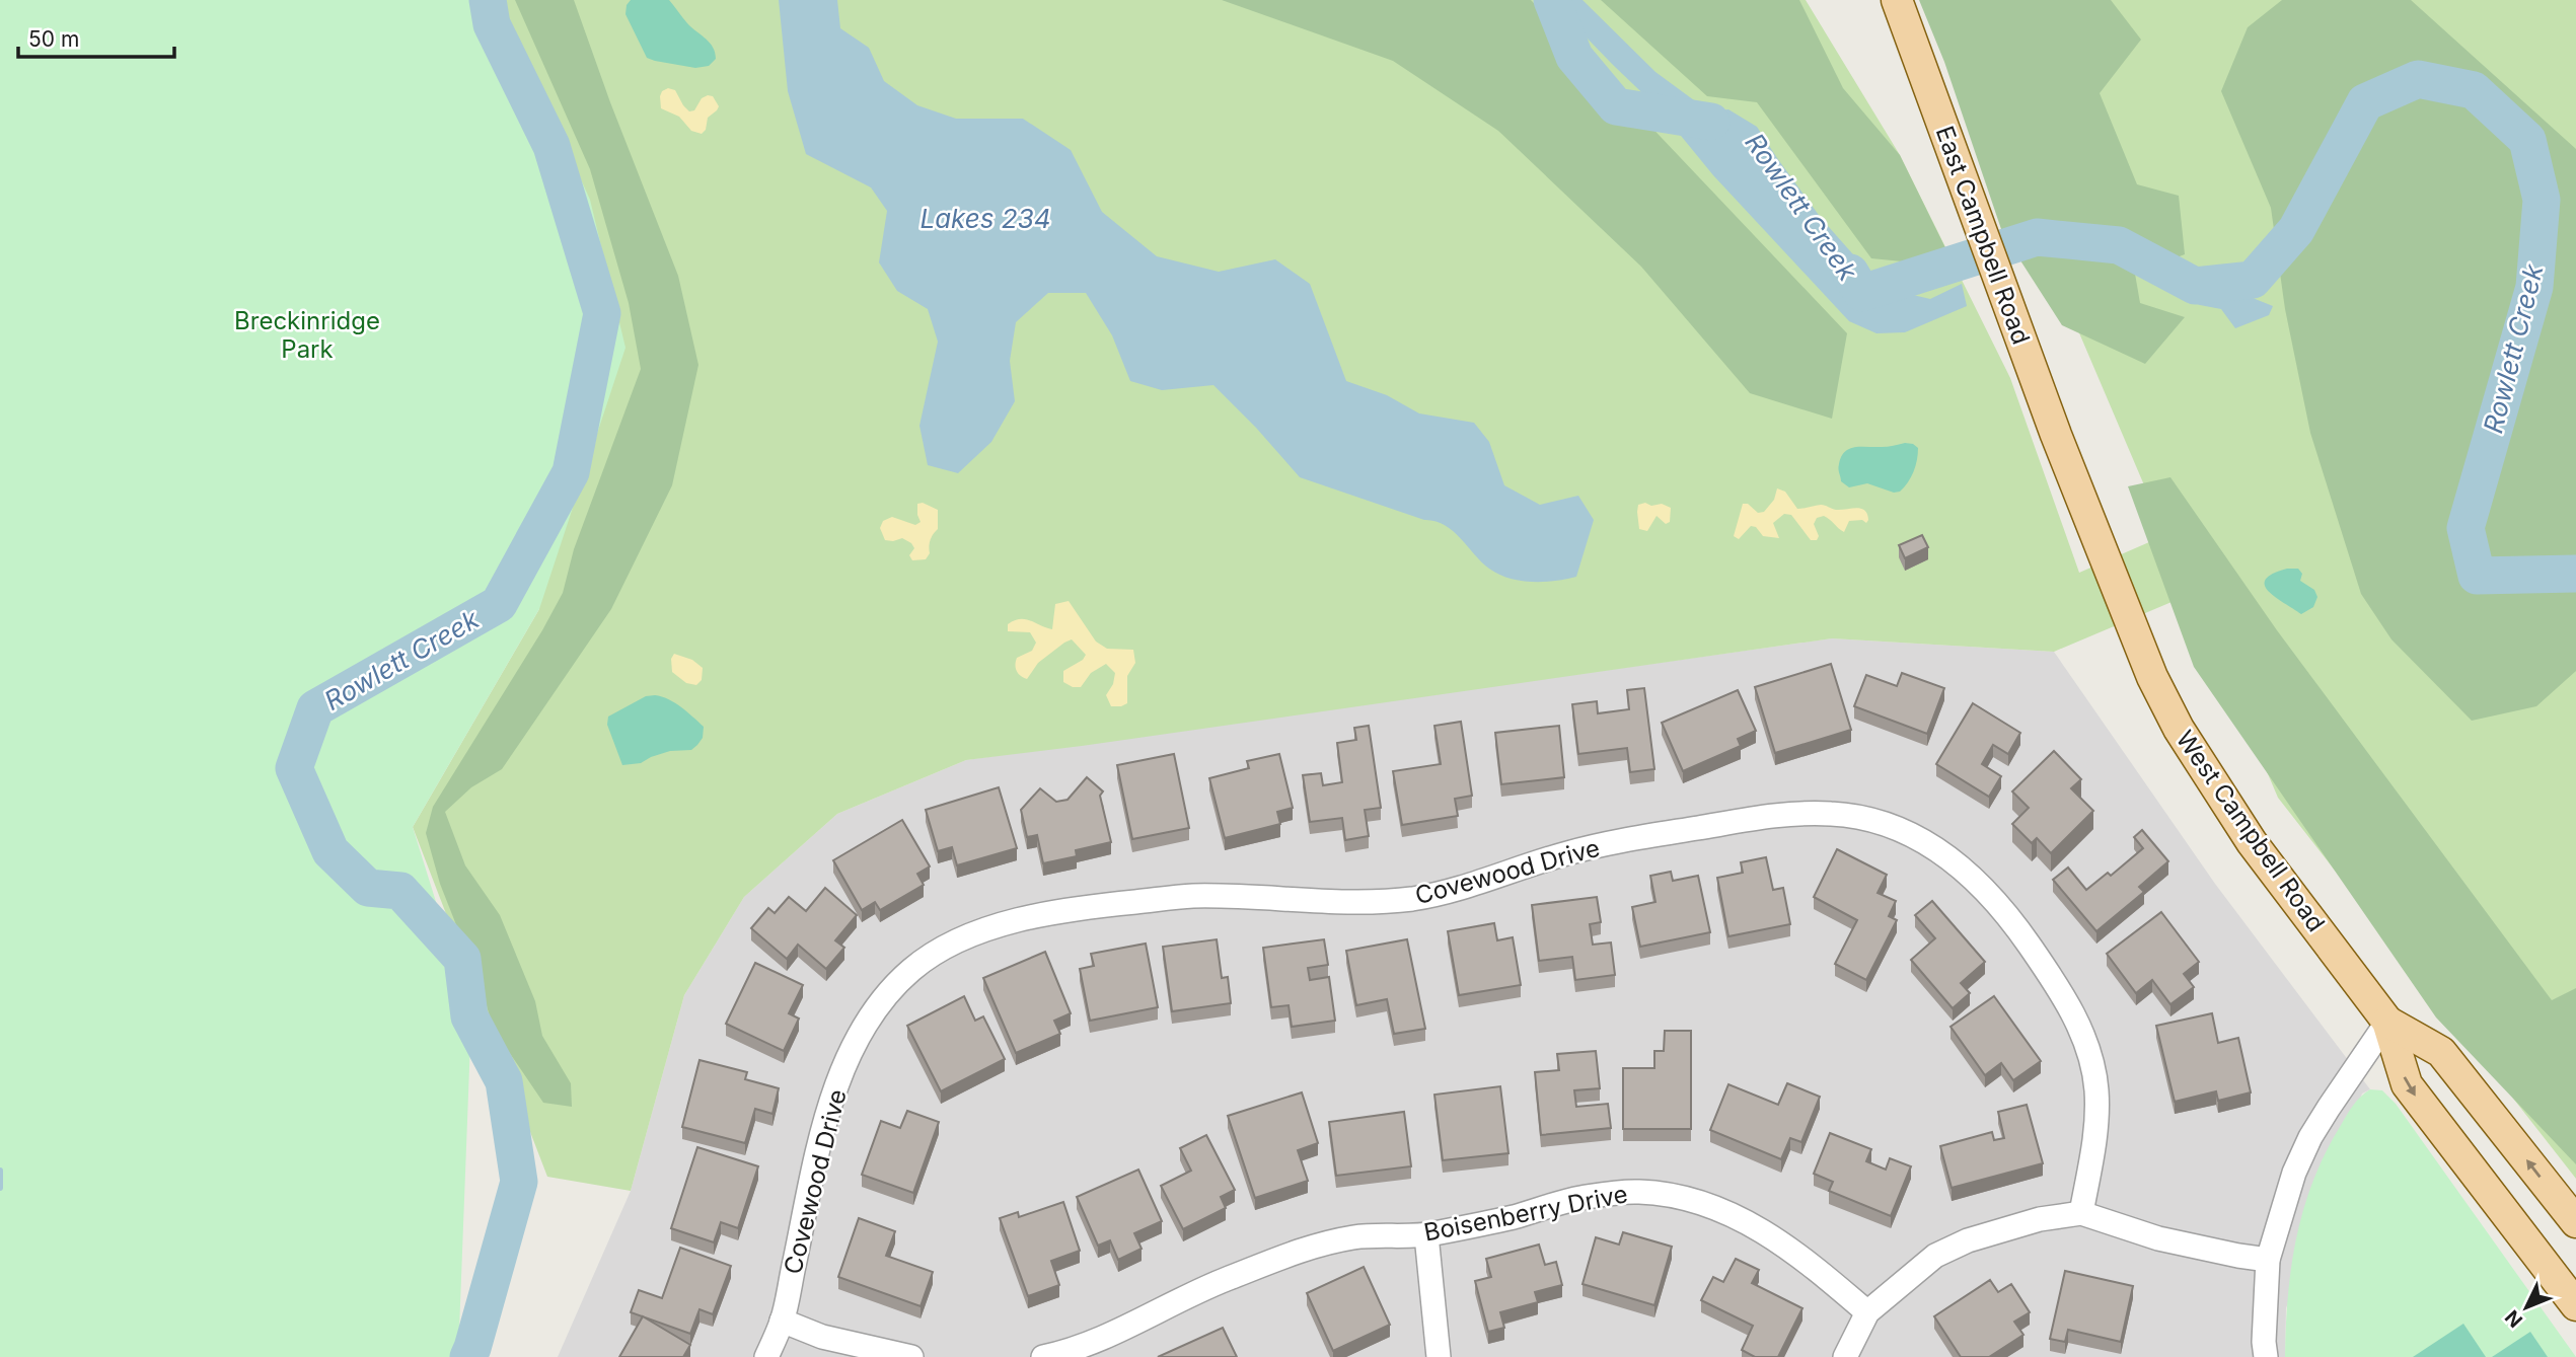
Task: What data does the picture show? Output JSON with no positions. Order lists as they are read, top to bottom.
{
  "streets": {
    "main road": ["East Campbell Road", "West Campbell Road"],
    "street": ["Covewood Drive", "Boisenberry Drive"]
  },
  "crossings": [
    ["East Campbell Road", "West Campbell Road"]
  ],
  "water": ["Rowlett Creek", "Lakes 234"],
  "parks": ["Breckinridge Park"],
  "scale_bar": "50 m",
  "north": "bottom left"
}
